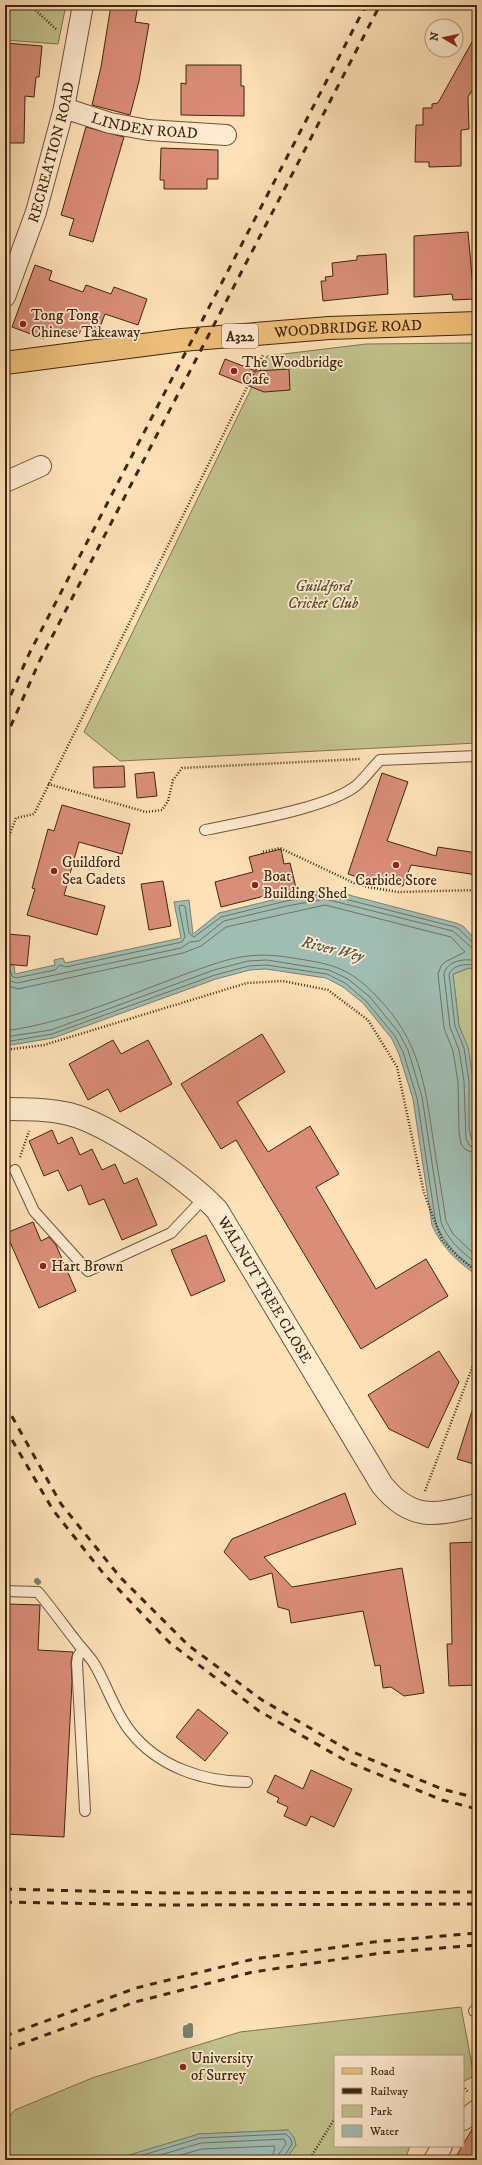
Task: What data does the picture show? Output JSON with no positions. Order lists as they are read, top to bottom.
{
  "streets": {
    "main road": ["WOODBRIDGE ROAD", "A322"],
    "street": ["LINDEN ROAD", "RECREATION ROAD", "WALNUT TREE CLOSE"]
  },
  "crossings": [
    ["LINDEN ROAD", "RECREATION ROAD"]
  ],
  "water": ["River Wey"],
  "parks": ["Guildford Cricket Club"],
  "places": [
    "Tong Tong Chinese Takeaway",
    "The Woodbridge Cafe",
    "Carbide Store",
    "Guildford Sea Cadets",
    "Boat Building Shed",
    "Hart Brown",
    "University of Surrey"
  ],
  "legend": [
    "Road",
    "Railway",
    "Park",
    "Water"
  ],
  "north": "left"
}
